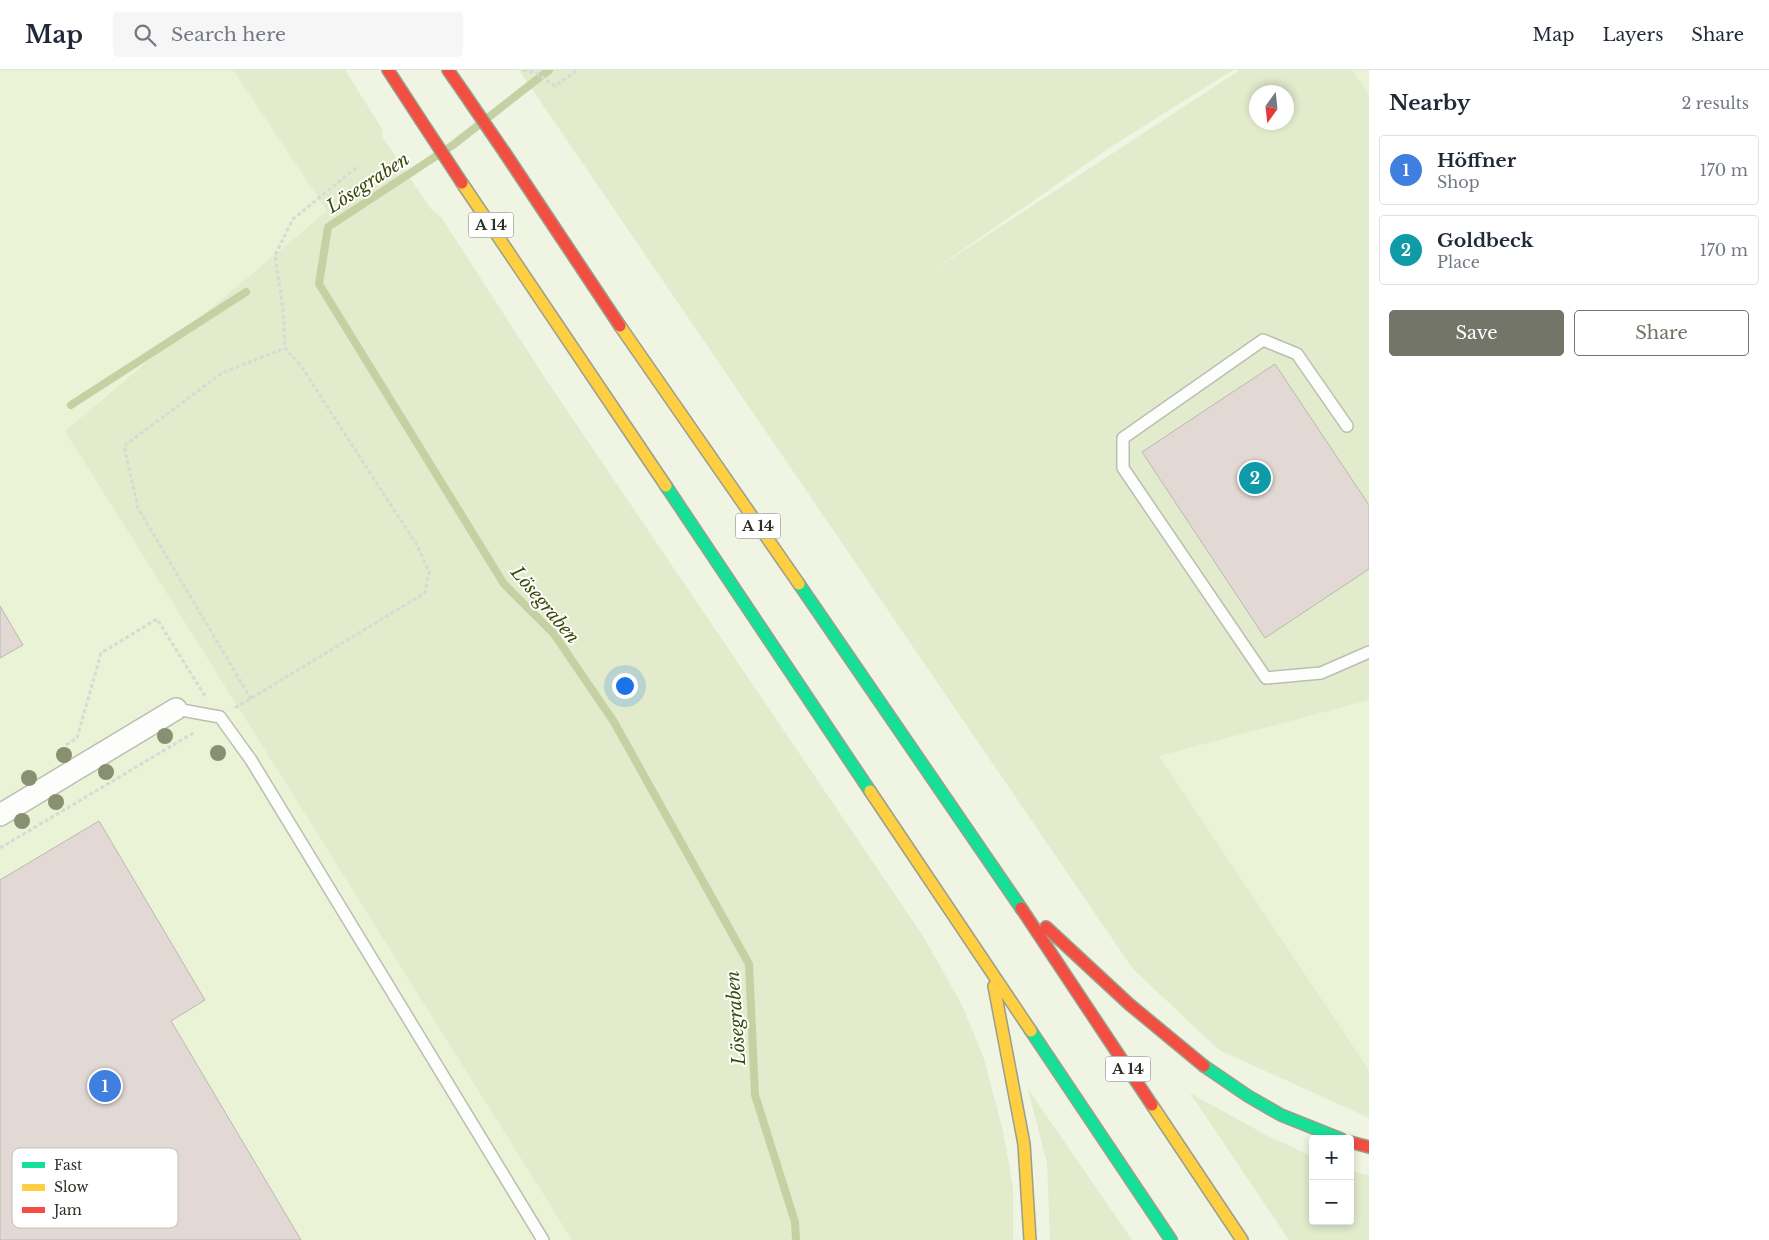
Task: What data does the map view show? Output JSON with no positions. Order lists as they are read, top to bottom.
{
  "streets": {
    "highway": ["A 14"]
  },
  "water": ["Lösegraben"],
  "legend": ["Fast", "Slow", "Jam"],
  "north": "bottom",
  "page": {
    "header": "Map",
    "search": "Search here",
    "nav": ["Map", "Layers", "Share"],
    "heading": ["Nearby", "2 results"],
    "list": [
      {
        "mark": "1",
        "name": "Höffner",
        "note": "Shop",
        "value": "170 m"
      },
      {
        "mark": "2",
        "name": "Goldbeck",
        "note": "Place",
        "value": "170 m"
      }
    ],
    "buttons": ["Save", "Share"],
    "pins": ["2", "1"],
    "map_buttons": ["+", "−"]
  }
}
